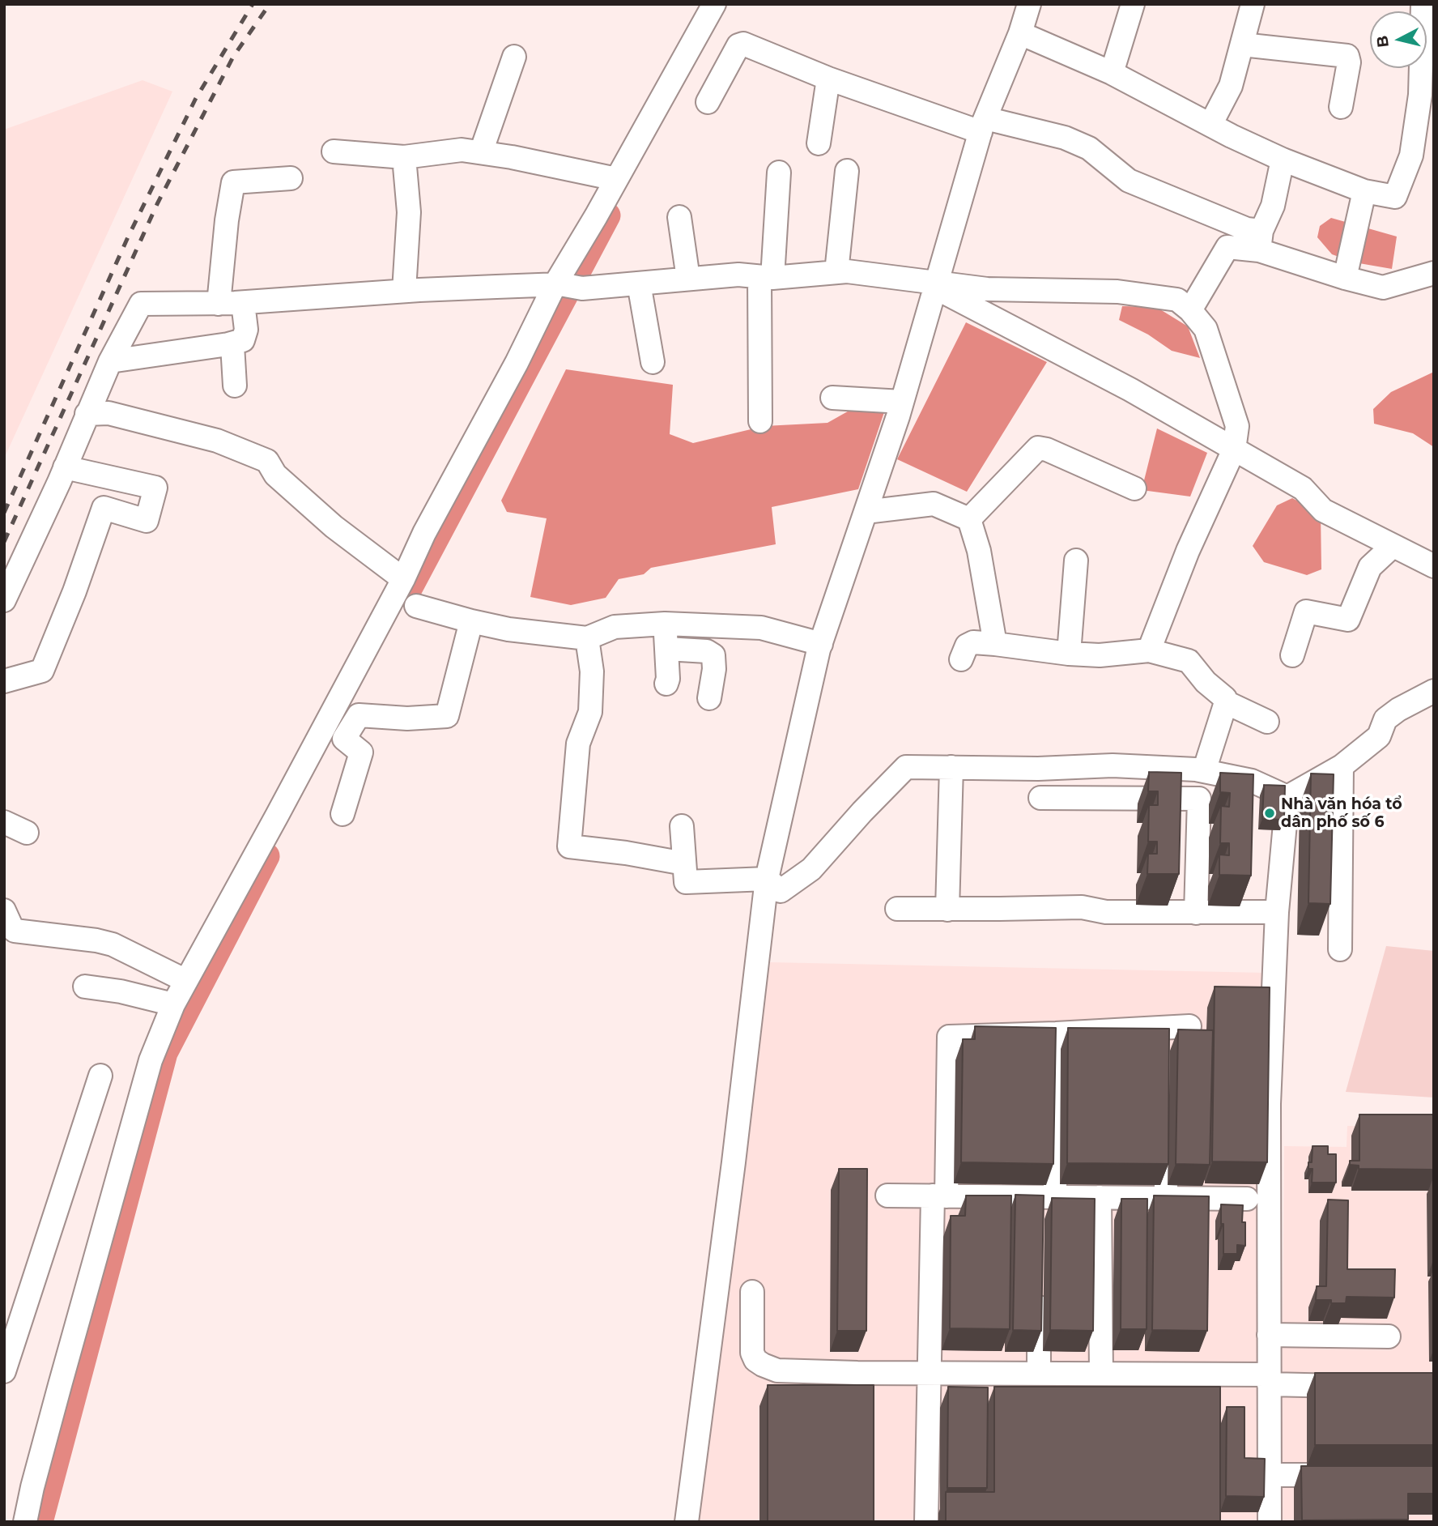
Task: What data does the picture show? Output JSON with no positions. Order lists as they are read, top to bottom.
{
  "places": ["Nhà văn hóa tổ dân phố số 6"],
  "north": "left"
}
